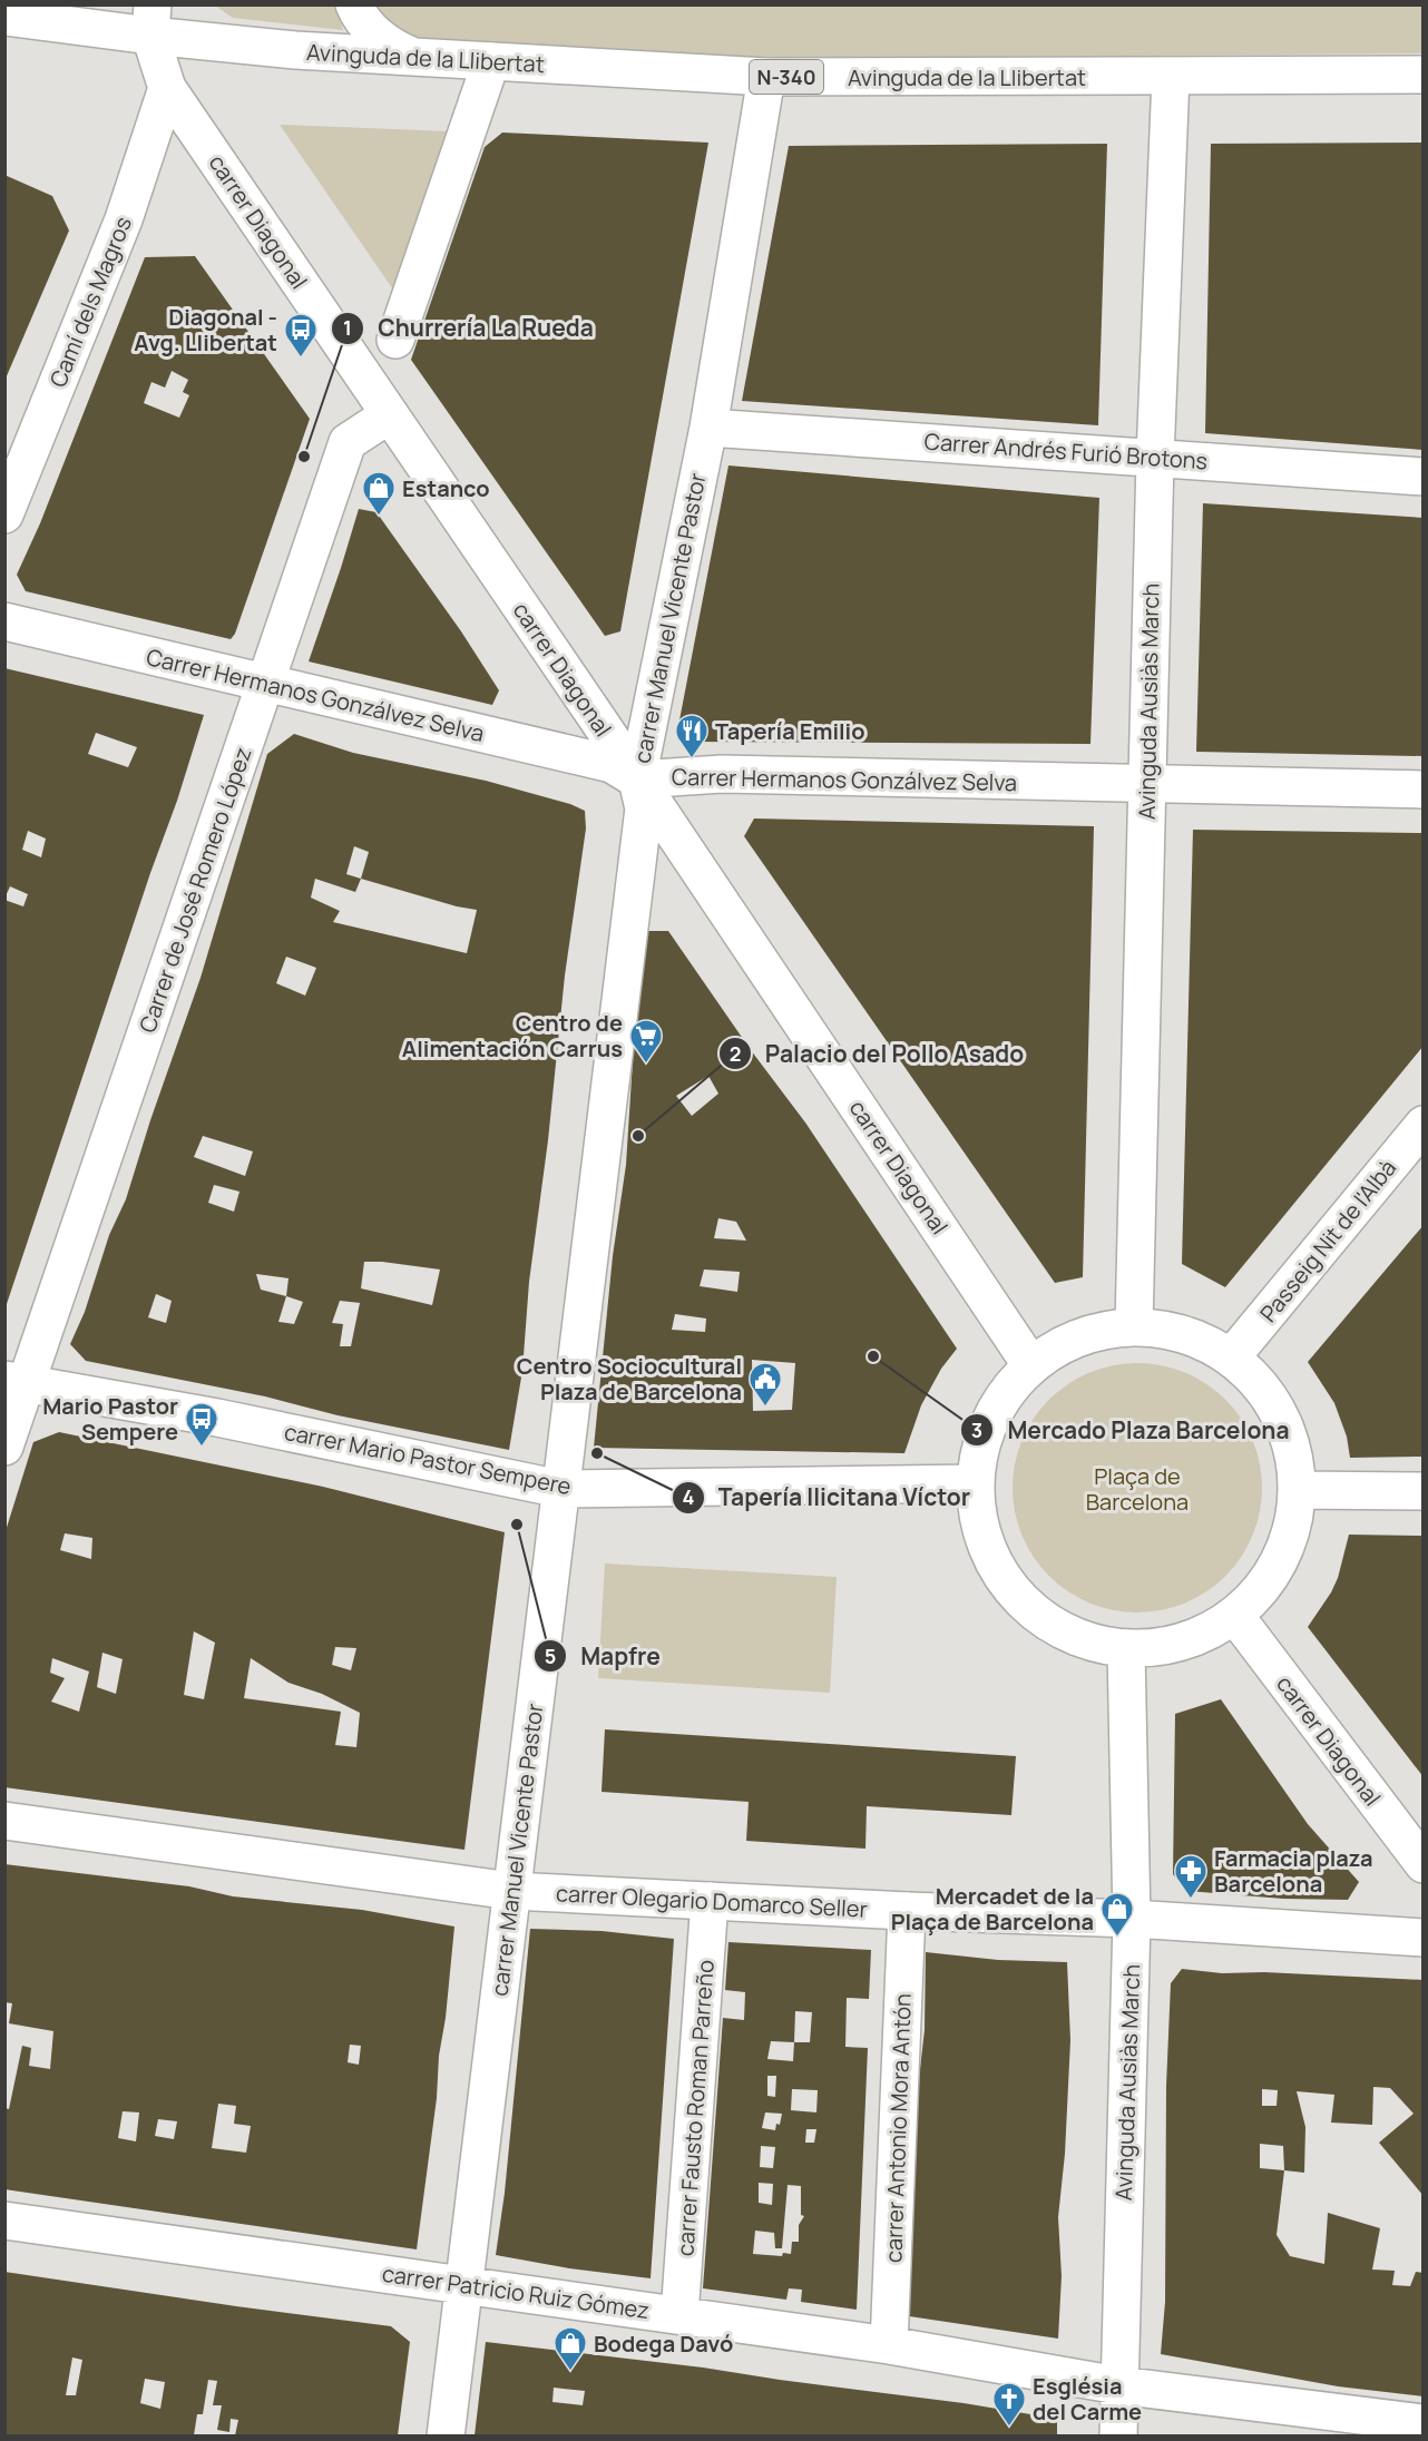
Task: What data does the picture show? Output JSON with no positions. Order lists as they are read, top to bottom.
{
  "streets": {
    "main road": [
      "Avinguda de la Llibertat",
      "N-340",
      "carrer Diagonal",
      "Camí dels Magros",
      "Carrer Andrés Furió Brotons",
      "carrer Manuel Vicente Pastor",
      "Carrer Hermanos Gonzálvez Selva",
      "Avinguda Ausiàs March",
      "Carrer de José Romero López",
      "Passeig Nit de l'Albà",
      "carrer Mario Pastor Sempere",
      "carrer Olegario Domarco Seller",
      "carrer Fausto Roman Parreño",
      "carrer Antonio Mora Antón",
      "carrer Patricio Ruiz Gómez"
    ]
  },
  "crossings": [
    ["Avinguda de la Llibertat", "carrer Diagonal"],
    ["Avinguda de la Llibertat", "carrer Manuel Vicente Pastor"],
    ["Avinguda de la Llibertat", "Avinguda Ausiàs March"],
    ["carrer Diagonal", "Camí dels Magros"],
    ["carrer Diagonal", "carrer Manuel Vicente Pastor"],
    ["carrer Diagonal", "Carrer Hermanos Gonzálvez Selva"],
    ["carrer Diagonal", "Carrer de José Romero López"],
    ["Carrer Andrés Furió Brotons", "carrer Manuel Vicente Pastor"],
    ["Carrer Andrés Furió Brotons", "Avinguda Ausiàs March"],
    ["carrer Manuel Vicente Pastor", "Carrer Hermanos Gonzálvez Selva"],
    ["carrer Manuel Vicente Pastor", "carrer Mario Pastor Sempere"],
    ["carrer Manuel Vicente Pastor", "carrer Olegario Domarco Seller"],
    ["carrer Manuel Vicente Pastor", "carrer Patricio Ruiz Gómez"],
    ["Carrer Hermanos Gonzálvez Selva", "Avinguda Ausiàs March"],
    ["Carrer Hermanos Gonzálvez Selva", "Carrer de José Romero López"],
    ["Avinguda Ausiàs March", "carrer Olegario Domarco Seller"],
    ["Avinguda Ausiàs March", "carrer Patricio Ruiz Gómez"],
    ["Carrer de José Romero López", "carrer Mario Pastor Sempere"],
    ["carrer Olegario Domarco Seller", "carrer Fausto Roman Parreño"],
    ["carrer Olegario Domarco Seller", "carrer Antonio Mora Antón"],
    ["carrer Fausto Roman Parreño", "carrer Patricio Ruiz Gómez"],
    ["carrer Antonio Mora Antón", "carrer Patricio Ruiz Gómez"]
  ],
  "parks": ["Plaça de Barcelona"],
  "places": {
    "bus stop": ["Diagonal - Avg. Llibertat", "Mario Pastor Sempere"],
    "other": [
      "Churrería La Rueda",
      "Palacio del Pollo Asado",
      "Mercado Plaza Barcelona",
      "Tapería Ilicitana Víctor",
      "Mapfre"
    ],
    "shop": ["Estanco", "Mercadet de la Plaça de Barcelona", "Bodega Davó"],
    "restaurant": ["Tapería Emilio"],
    "supermarket": ["Centro de Alimentación Carrus"],
    "public building": ["Centro Sociocultural Plaza de Barcelona"],
    "pharmacy": ["Farmacia plaza Barcelona"],
    "church": ["Església del Carme"]
  }
}
